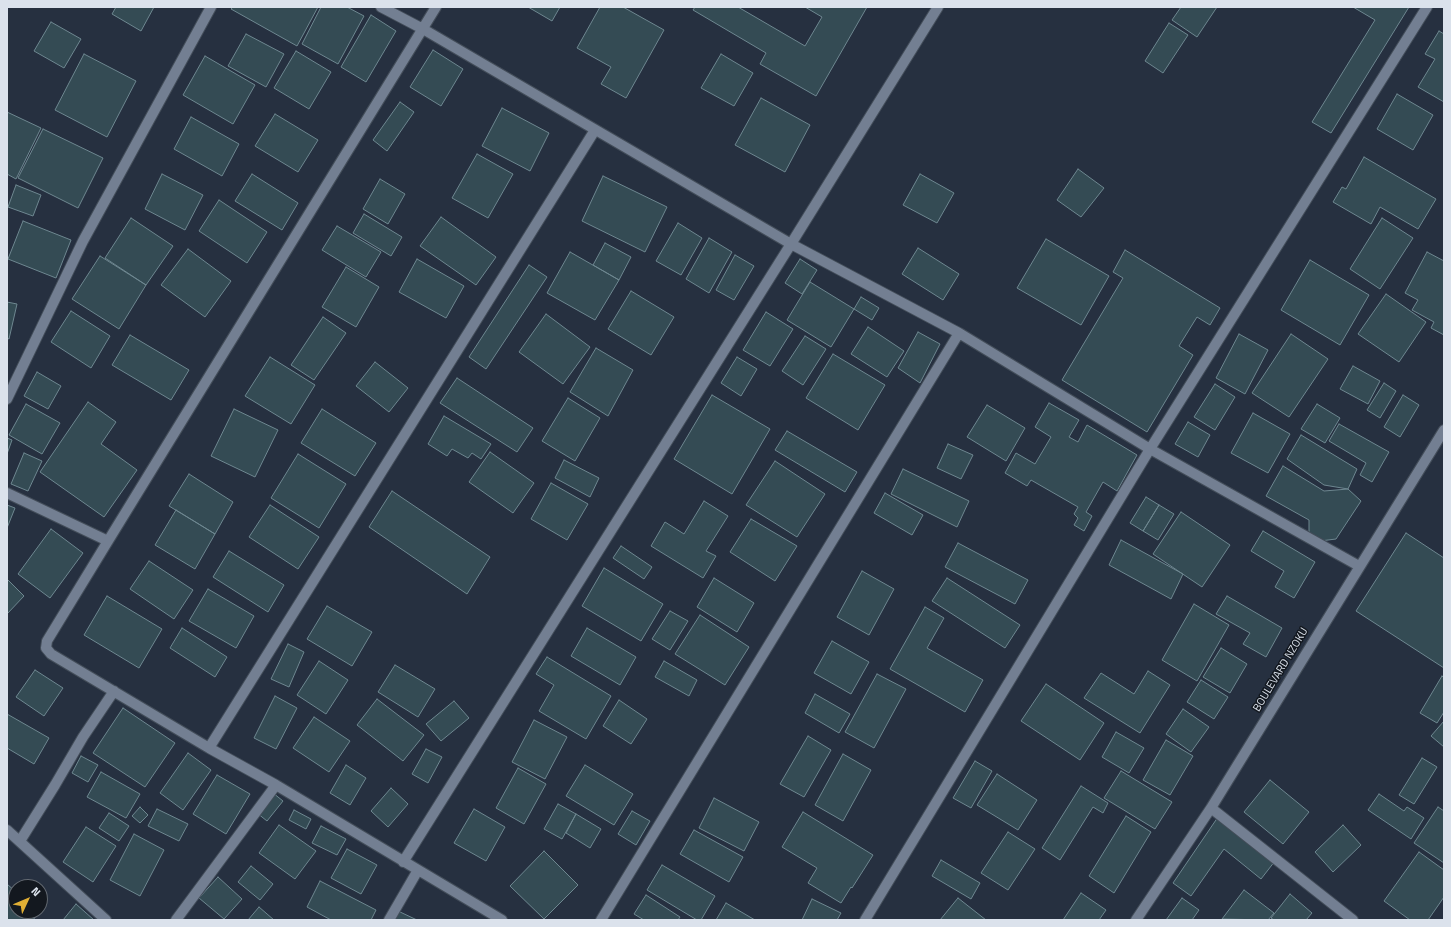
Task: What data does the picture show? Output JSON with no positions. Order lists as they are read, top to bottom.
{
  "streets": {
    "street": ["BOULEVARD NZOKU"]
  },
  "north": "top right"
}
